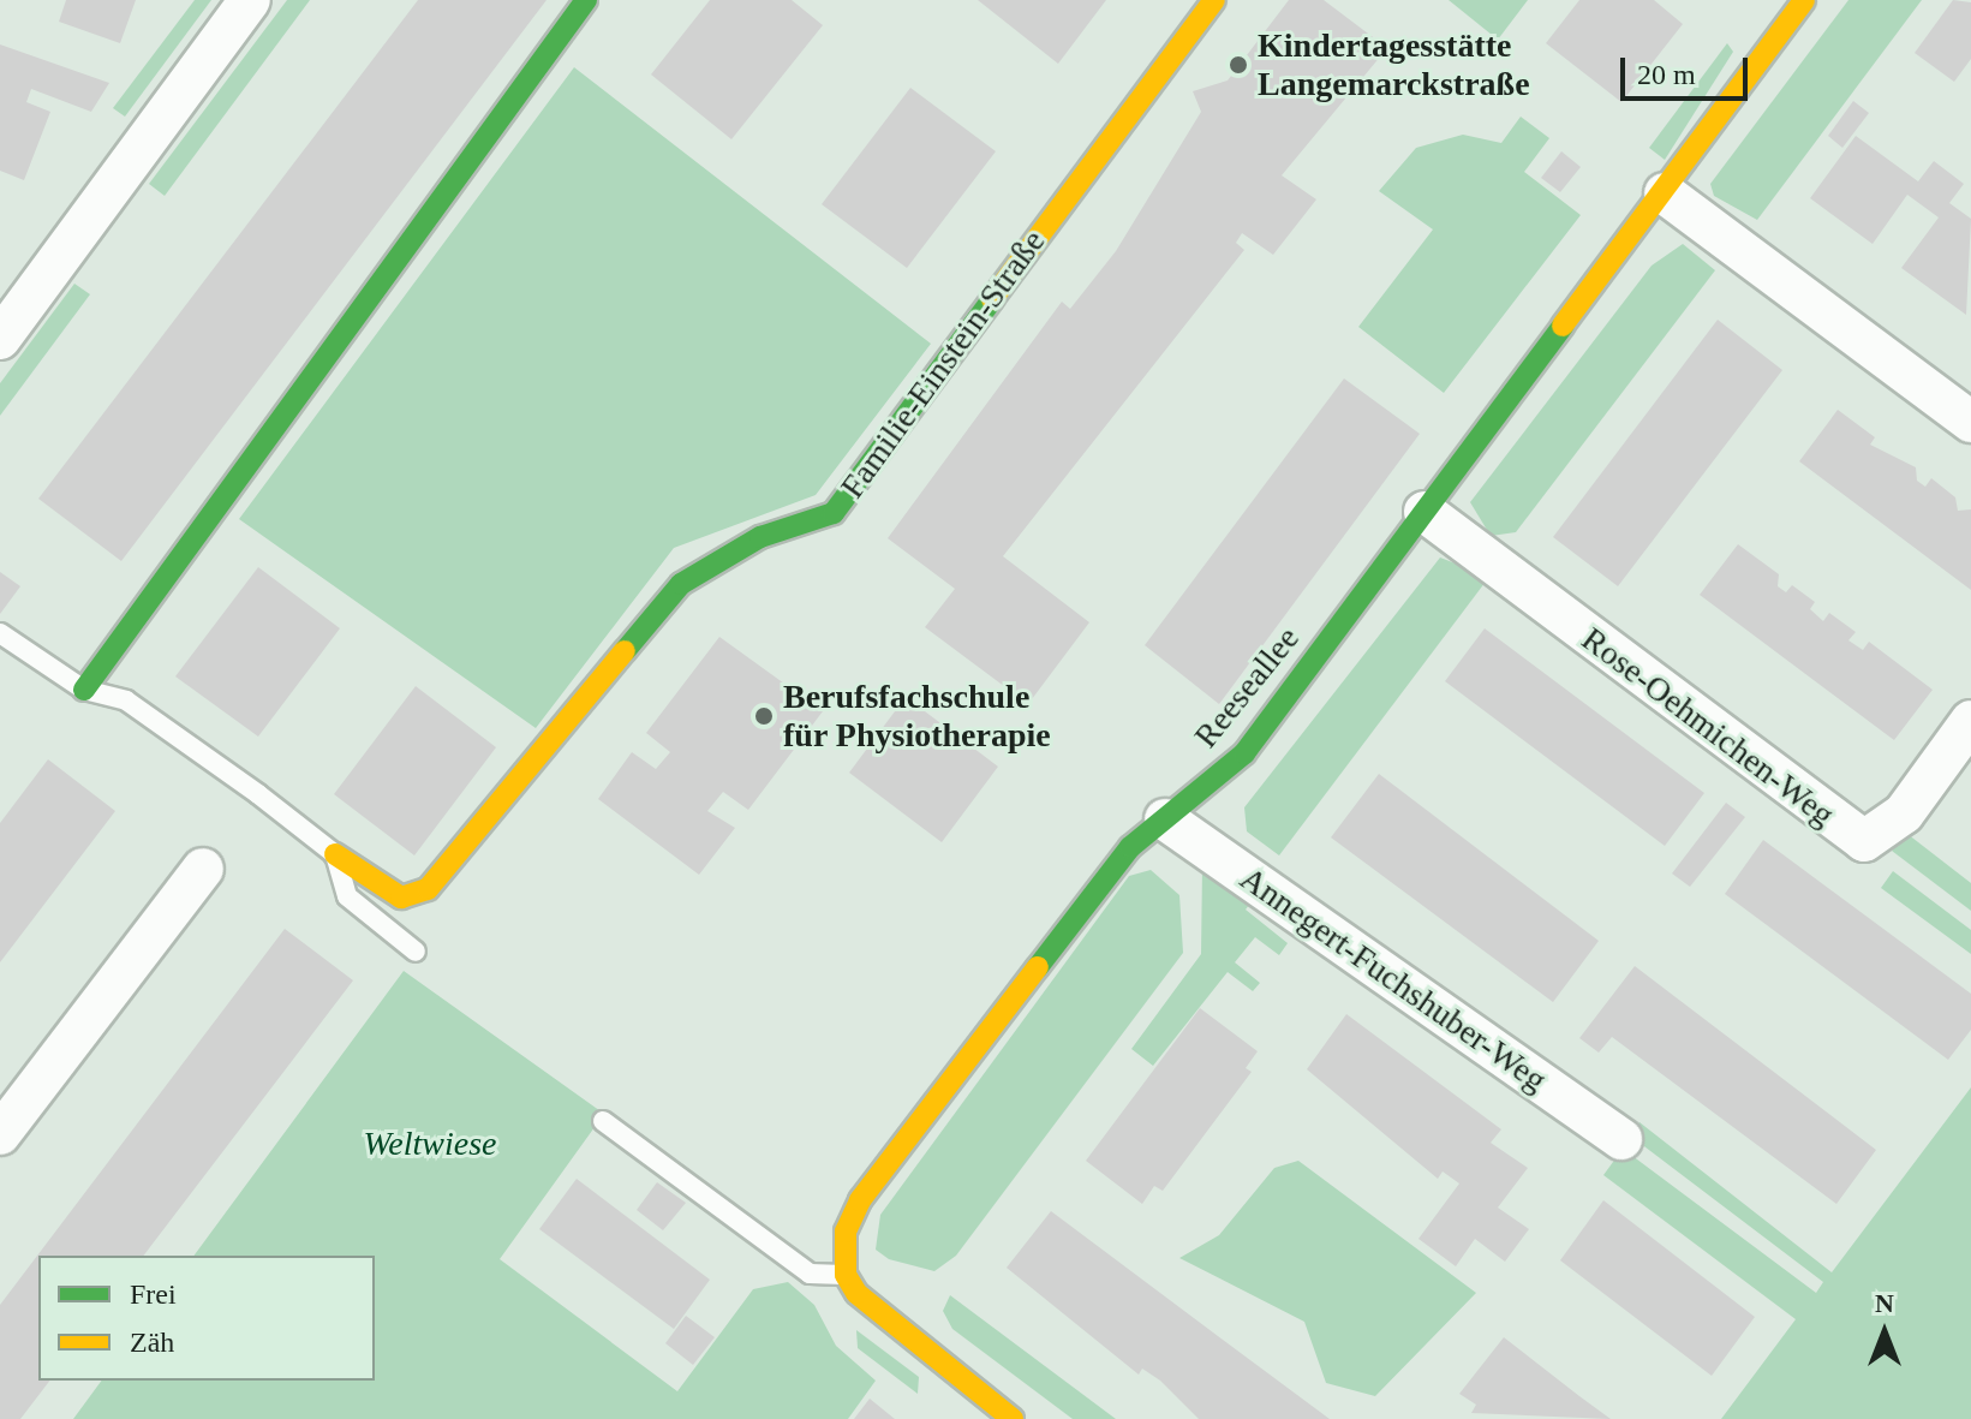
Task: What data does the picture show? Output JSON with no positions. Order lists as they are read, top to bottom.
{
  "streets": {
    "street": [
      "Familie-Einstein-Straße",
      "Reeseallee",
      "Rose-Oehmichen-Weg",
      "Annegert-Fuchshuber-Weg"
    ]
  },
  "crossings": [
    ["Reeseallee", "Rose-Oehmichen-Weg"],
    ["Reeseallee", "Annegert-Fuchshuber-Weg"]
  ],
  "parks": ["Weltwiese"],
  "places": ["Kindertagesstätte Langemarckstraße", "Berufsfachschule für Physiotherapie"],
  "legend": ["Frei", "Zäh"],
  "scale_bar": "20 m",
  "north": "top"
}
